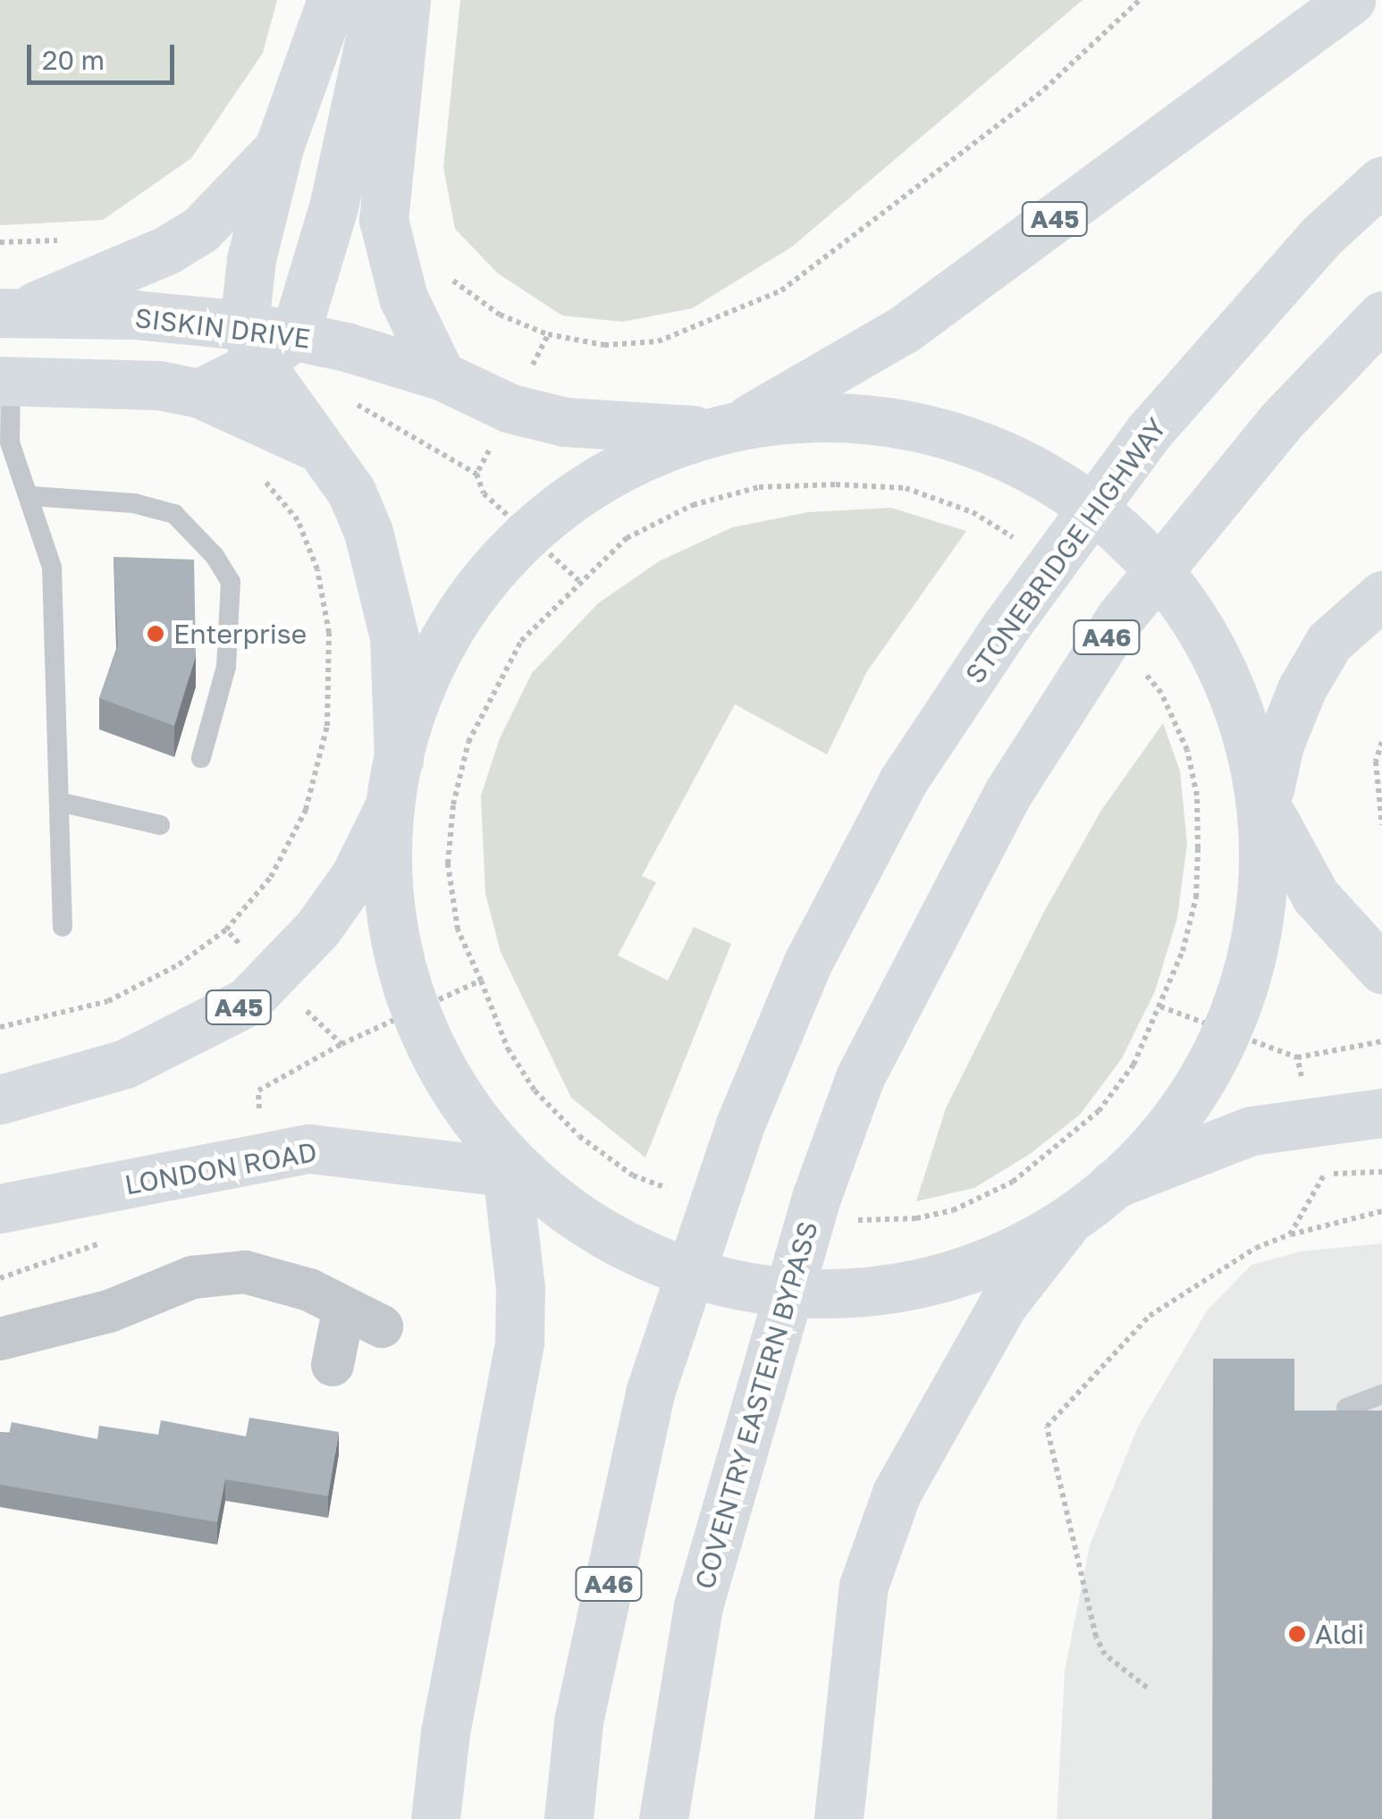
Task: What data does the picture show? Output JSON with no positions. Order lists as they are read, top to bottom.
{
  "streets": {
    "main road": [
      "A45",
      "SISKIN DRIVE",
      "STONEBRIDGE HIGHWAY",
      "A46",
      "LONDON ROAD",
      "COVENTRY EASTERN BYPASS"
    ]
  },
  "places": ["Enterprise", "Aldi"],
  "scale_bar": "20 m"
}
